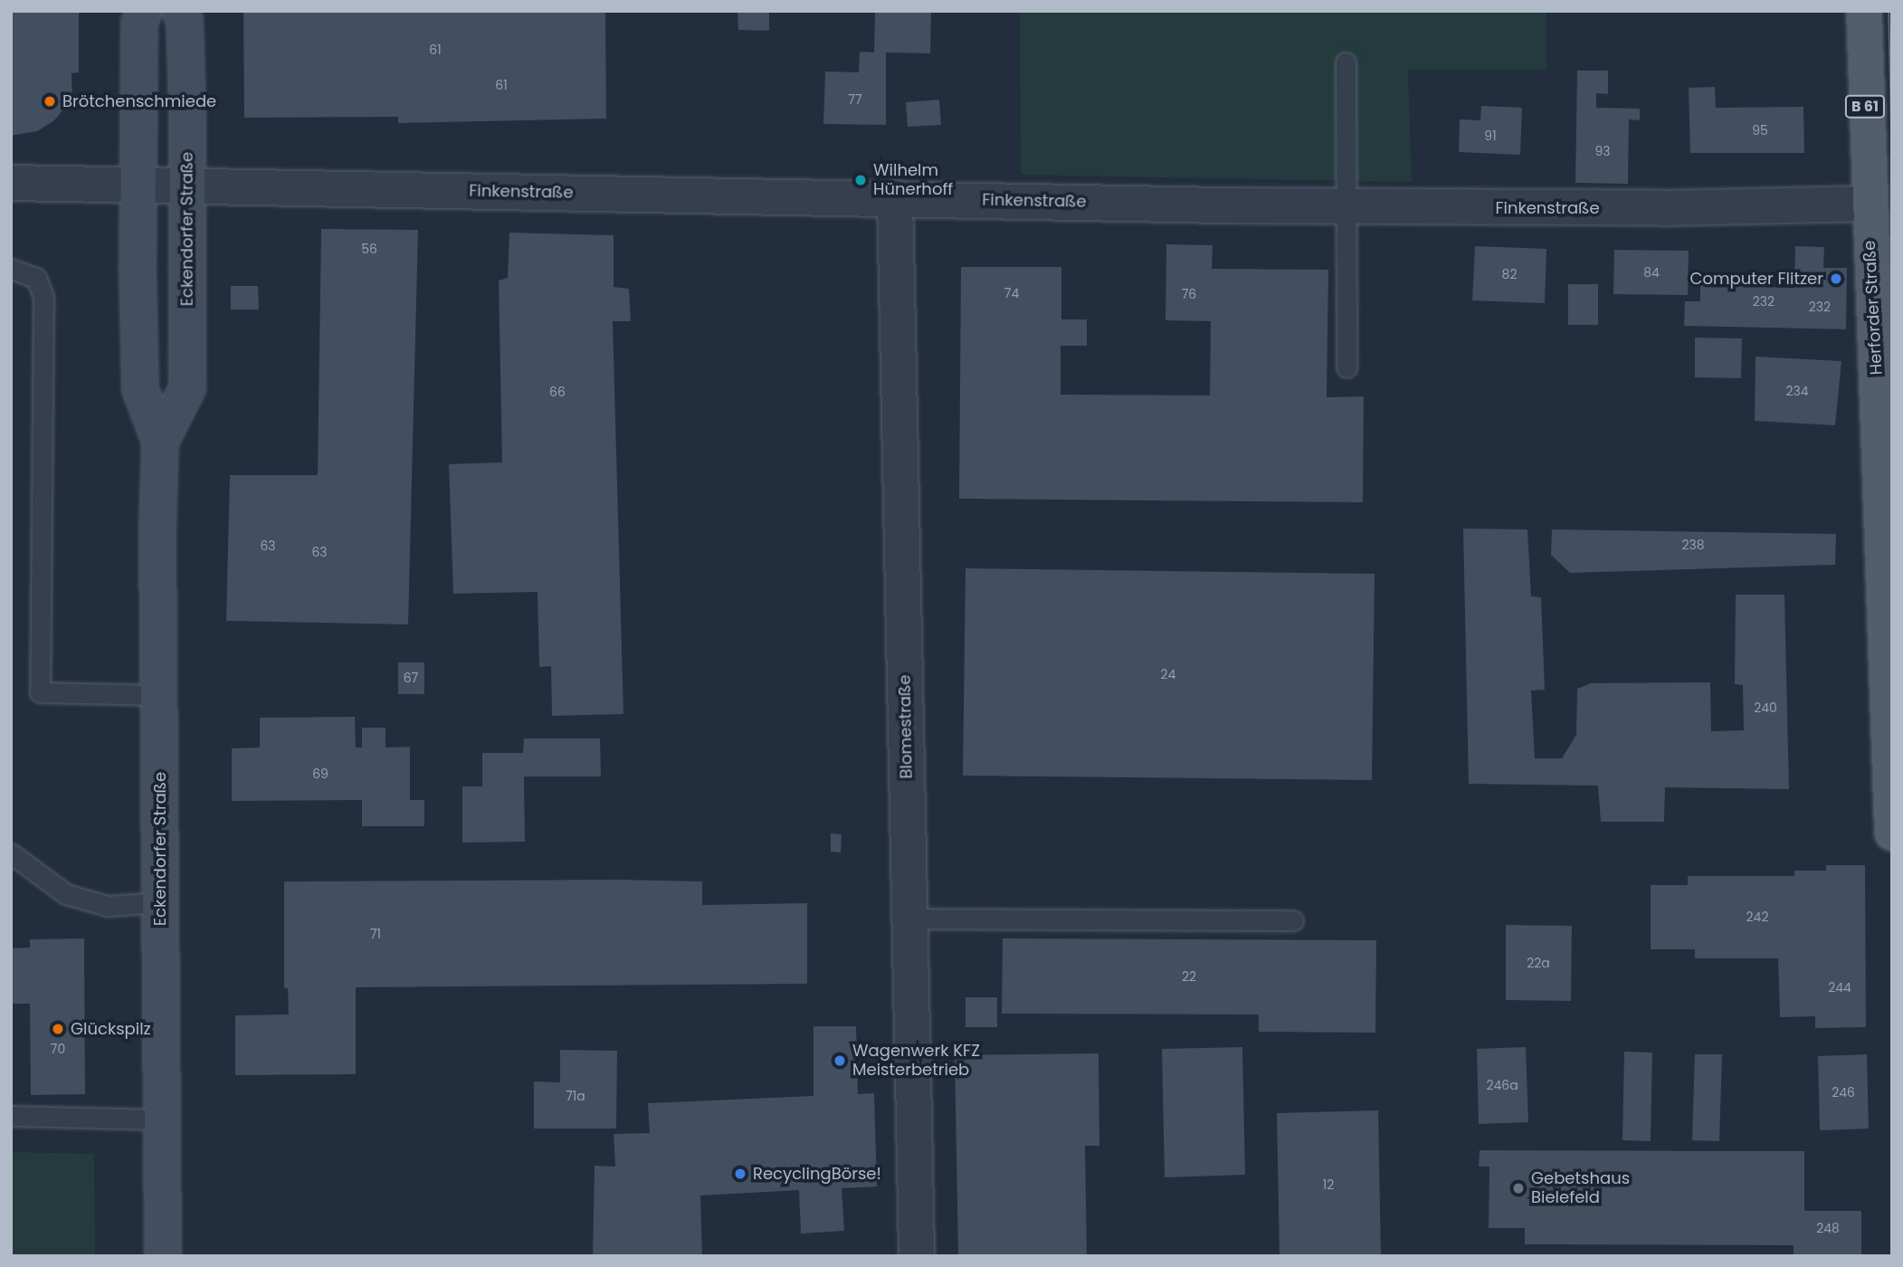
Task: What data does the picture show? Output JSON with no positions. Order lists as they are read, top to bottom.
{
  "streets": {
    "main road": ["B 61", "Herforder Straße"],
    "street": ["Finkenstraße", "Eckendorfer Straße", "Blomestraße"]
  },
  "crossings": [
    ["Finkenstraße", "Eckendorfer Straße"],
    ["Finkenstraße", "Herforder Straße"],
    ["Finkenstraße", "Blomestraße"]
  ],
  "places": [
    "Brötchenschmiede",
    "Wilhelm Hünerhoff",
    "Computer Flitzer",
    "Glückspilz",
    "Wagenwerk KFZ Meisterbetrieb",
    "RecyclingBörse!",
    "Gebetshaus Bielefeld"
  ],
  "house_numbers": [
    "61",
    "61",
    "77",
    "95",
    "91",
    "93",
    "56",
    "84",
    "82",
    "74",
    "76",
    "232",
    "232",
    "234",
    "66",
    "238",
    "63",
    "63",
    "24",
    "67",
    "240",
    "69",
    "242",
    "71",
    "22a",
    "22",
    "244",
    "70",
    "246a",
    "246",
    "71a",
    "12",
    "248"
  ]
}
